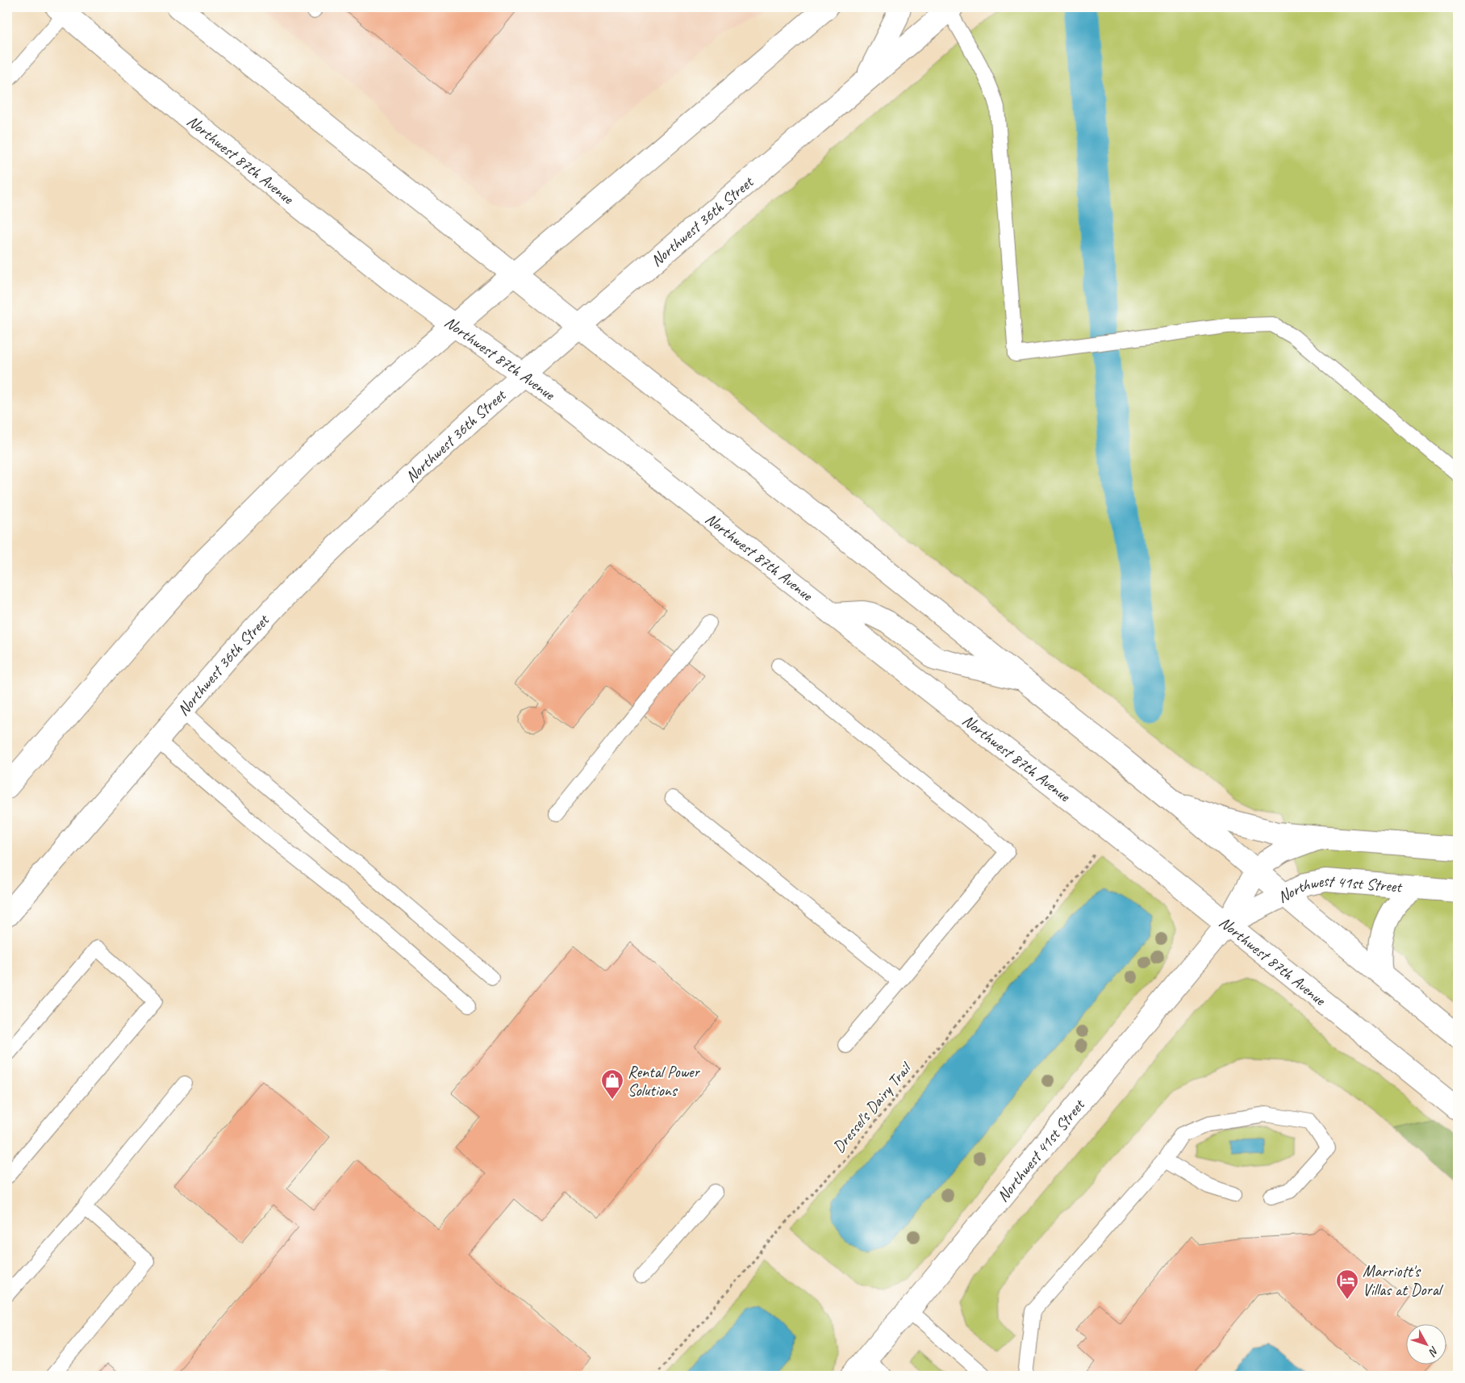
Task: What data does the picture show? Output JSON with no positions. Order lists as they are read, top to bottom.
{
  "streets": {
    "main road": ["Northwest 87th Avenue", "Northwest 36th Street", "Northwest 41st Street"],
    "path": ["Dressel's Dairy Trail"]
  },
  "crossings": [
    ["Northwest 87th Avenue", "Northwest 36th Street"],
    ["Northwest 87th Avenue", "Northwest 41st Street"]
  ],
  "places": {
    "shop": ["Rental Power Solutions"],
    "hotel": ["Marriott's Villas at Doral"]
  },
  "north": "bottom right"
}
